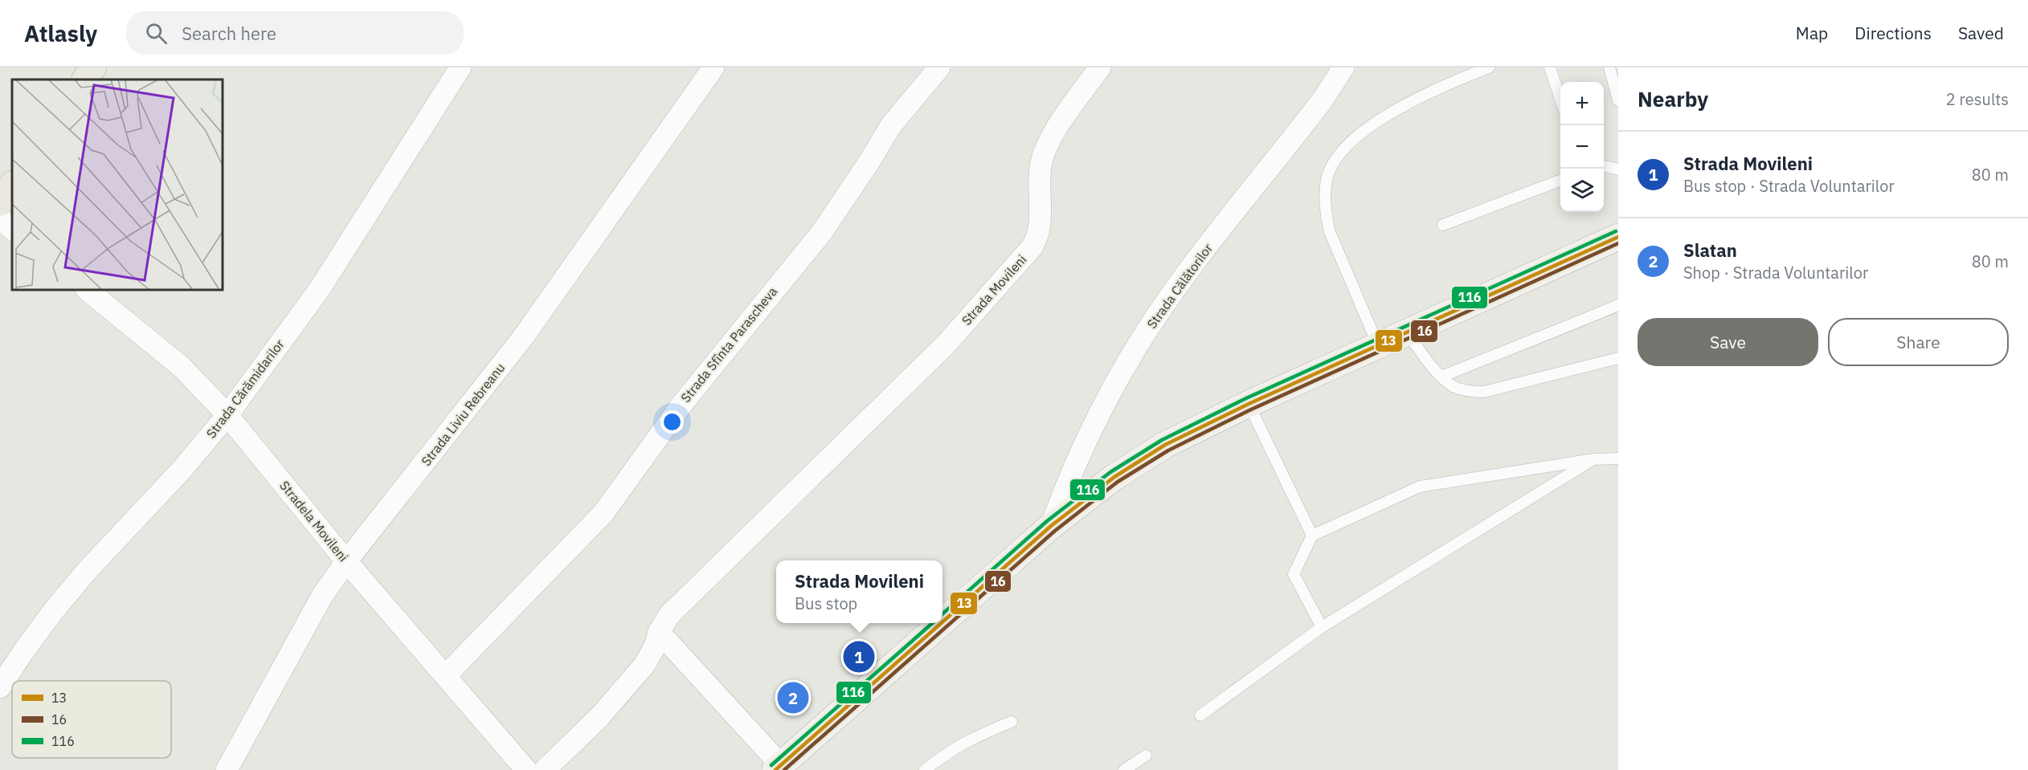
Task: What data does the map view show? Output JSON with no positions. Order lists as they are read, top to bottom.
{
  "streets": {
    "street": [
      "Strada Călătorilor",
      "Strada Movileni",
      "Strada Sfînta Parascheva",
      "Strada Cărămidarilor",
      "Strada Liviu Rebreanu",
      "Stradela Movileni"
    ]
  },
  "crossings": [
    ["Strada Sfînta Parascheva", "Stradela Movileni"],
    ["Strada Cărămidarilor", "Stradela Movileni"],
    ["Strada Liviu Rebreanu", "Stradela Movileni"]
  ],
  "lines": ["transit line 116", "transit line 13", "transit line 16"],
  "legend": ["13", "16", "116"],
  "page": {
    "header": "Atlasly",
    "search": "Search here",
    "nav": ["Map", "Directions", "Saved"],
    "heading": ["Nearby", "2 results"],
    "map_buttons": ["+", "−"],
    "list": [
      {
        "mark": "1",
        "name": "Strada Movileni",
        "note": "Bus stop · Strada Voluntarilor",
        "value": "80 m"
      },
      {
        "mark": "2",
        "name": "Slatan",
        "note": "Shop · Strada Voluntarilor",
        "value": "80 m"
      }
    ],
    "buttons": ["Save", "Share"],
    "popup": ["Strada Movileni", "Bus stop"],
    "pins": ["1", "2"]
  }
}
